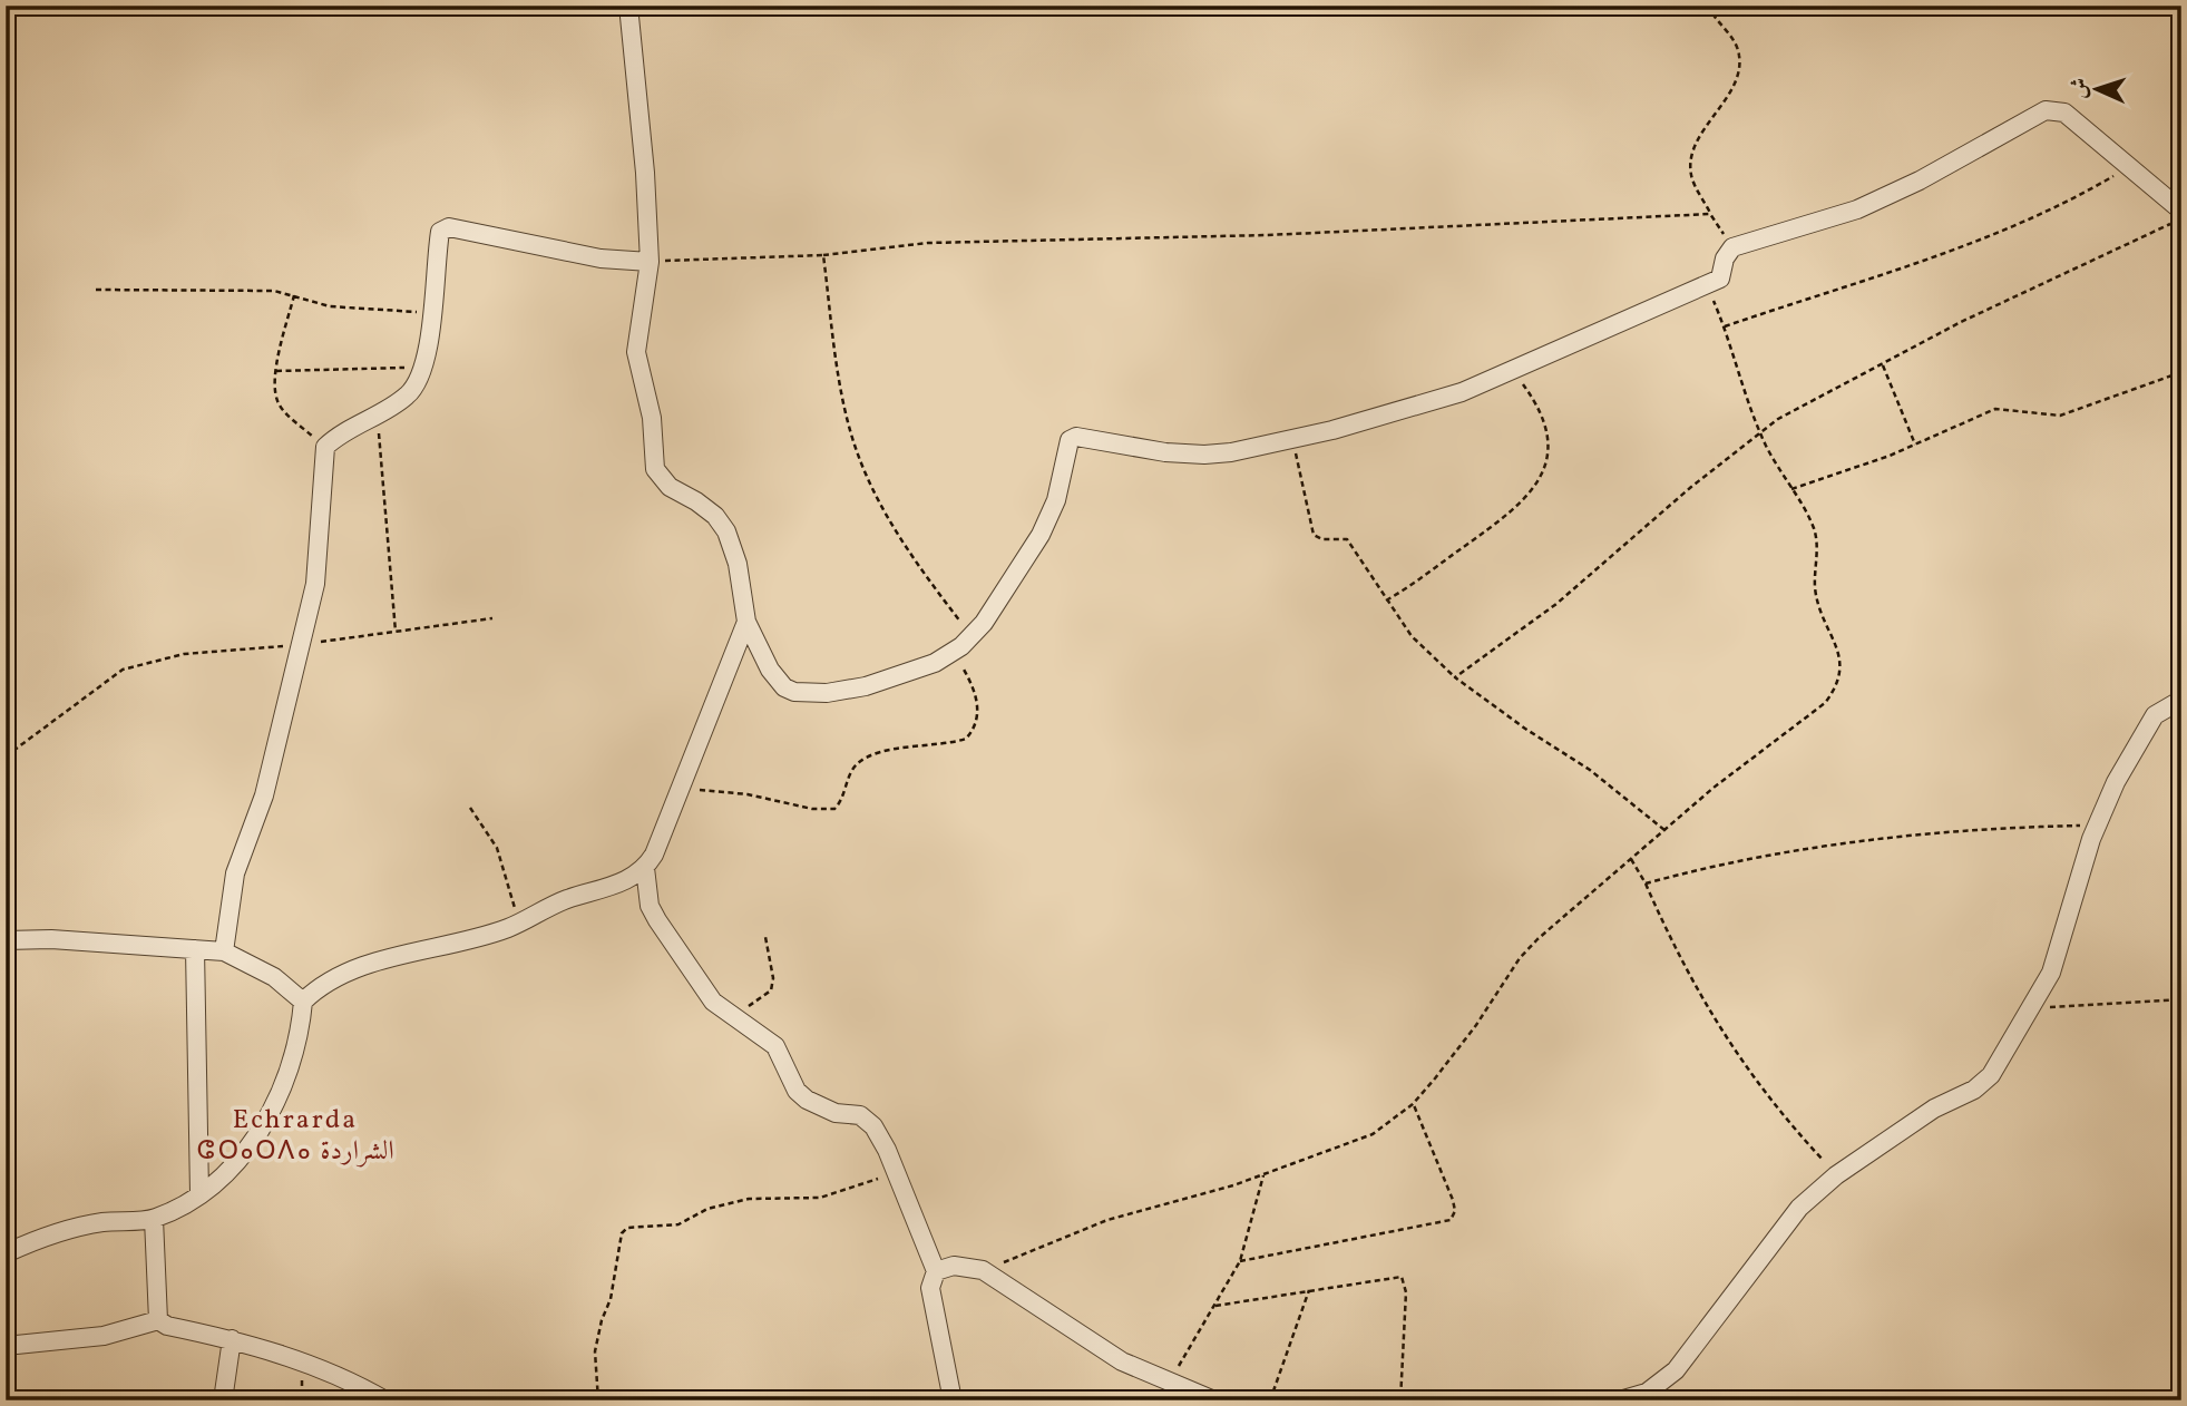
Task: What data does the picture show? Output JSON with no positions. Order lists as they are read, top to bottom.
{
  "districts": ["Echrarda ⵛⵔⴰⵔⴷⴰ الشراردة"],
  "north": "left"
}
